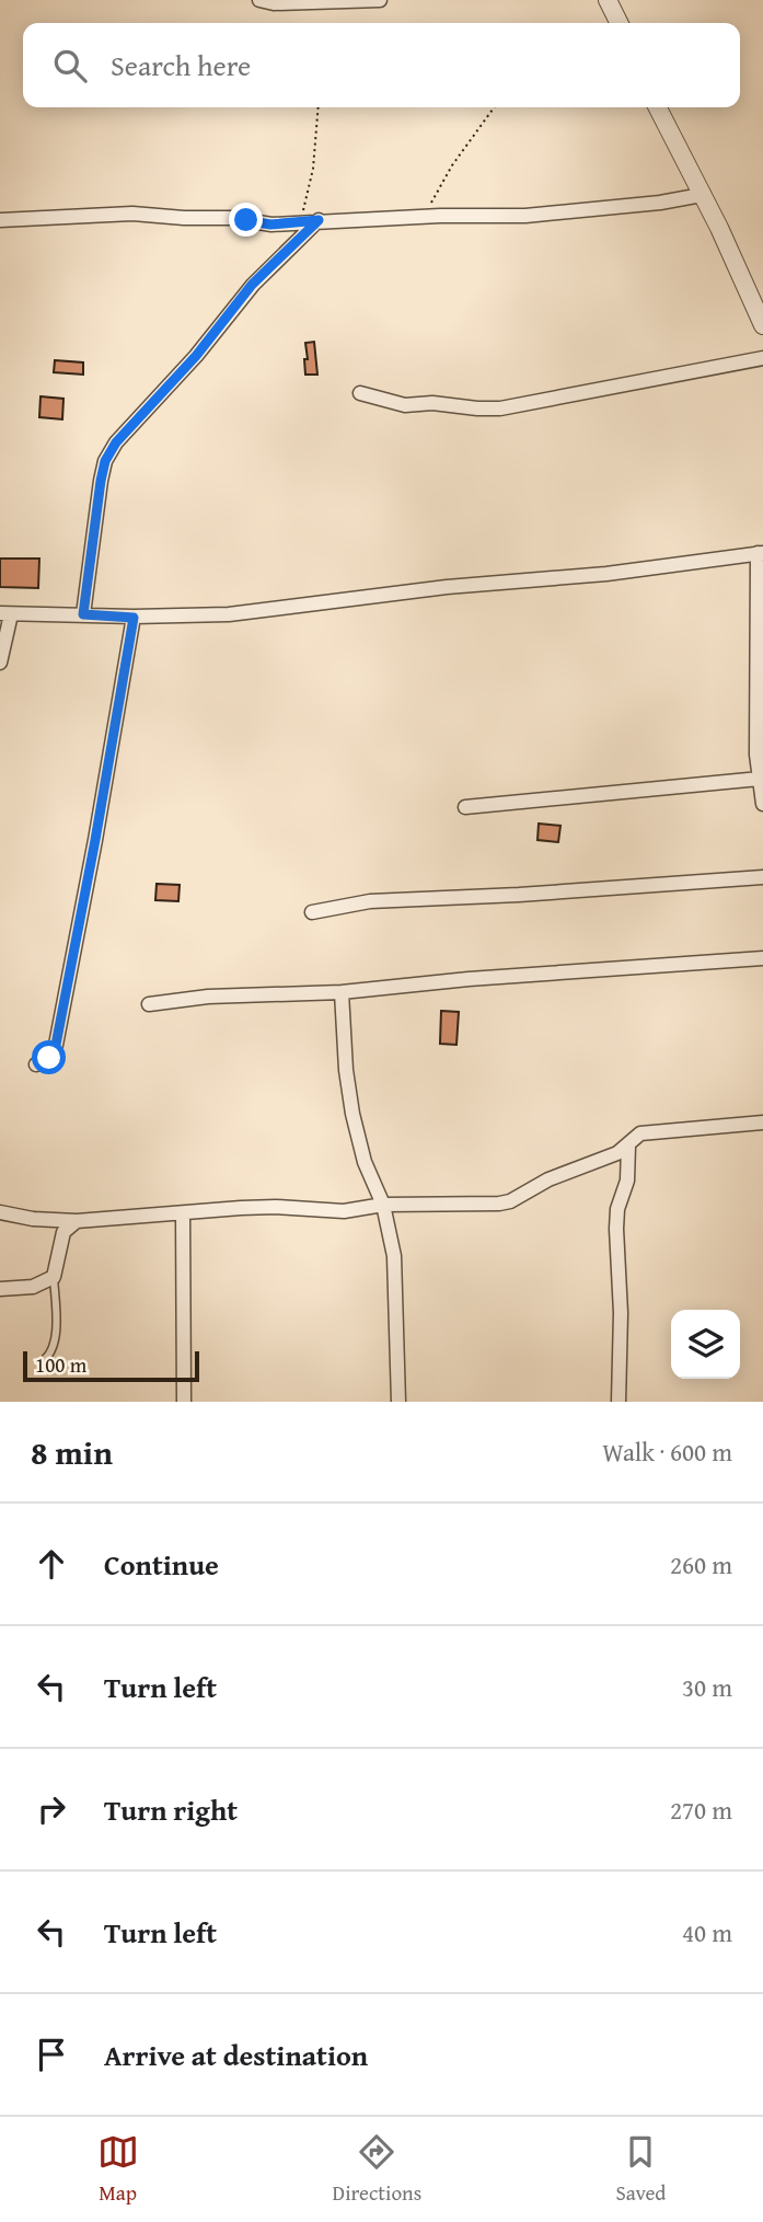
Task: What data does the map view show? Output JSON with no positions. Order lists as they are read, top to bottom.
{
  "scale_bar": "100 m",
  "page": {
    "search": "Search here",
    "scale": "100 m",
    "heading": ["8 min", "Walk · 600 m"],
    "list": [
      ["Continue", "260 m"],
      ["Turn left", "30 m"],
      ["Turn right", "270 m"],
      ["Turn left", "40 m"],
      "Arrive at destination"
    ],
    "nav": ["Map", "Directions", "Saved"]
  }
}
